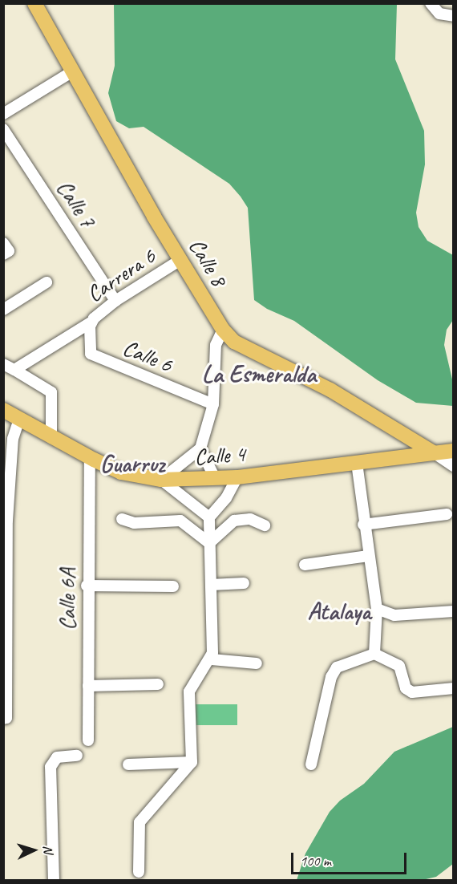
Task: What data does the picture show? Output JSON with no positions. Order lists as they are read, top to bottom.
{
  "streets": {
    "main road": ["Calle 8", "Calle 4"],
    "street": [
      "Calle 7",
      "Carrera 6",
      "Calle 6",
      "Calle 6A"
    ]
  },
  "crossings": [
    ["Calle 7", "Carrera 6"],
    ["Calle 8", "Carrera 6"],
    ["Calle 8", "Calle 4"],
    ["Carrera 6", "Calle 6"],
    ["Calle 4", "Calle 6A"]
  ],
  "districts": ["La Esmeralda", "Guarruz", "Atalaya"],
  "scale_bar": "100 m",
  "north": "right"
}
